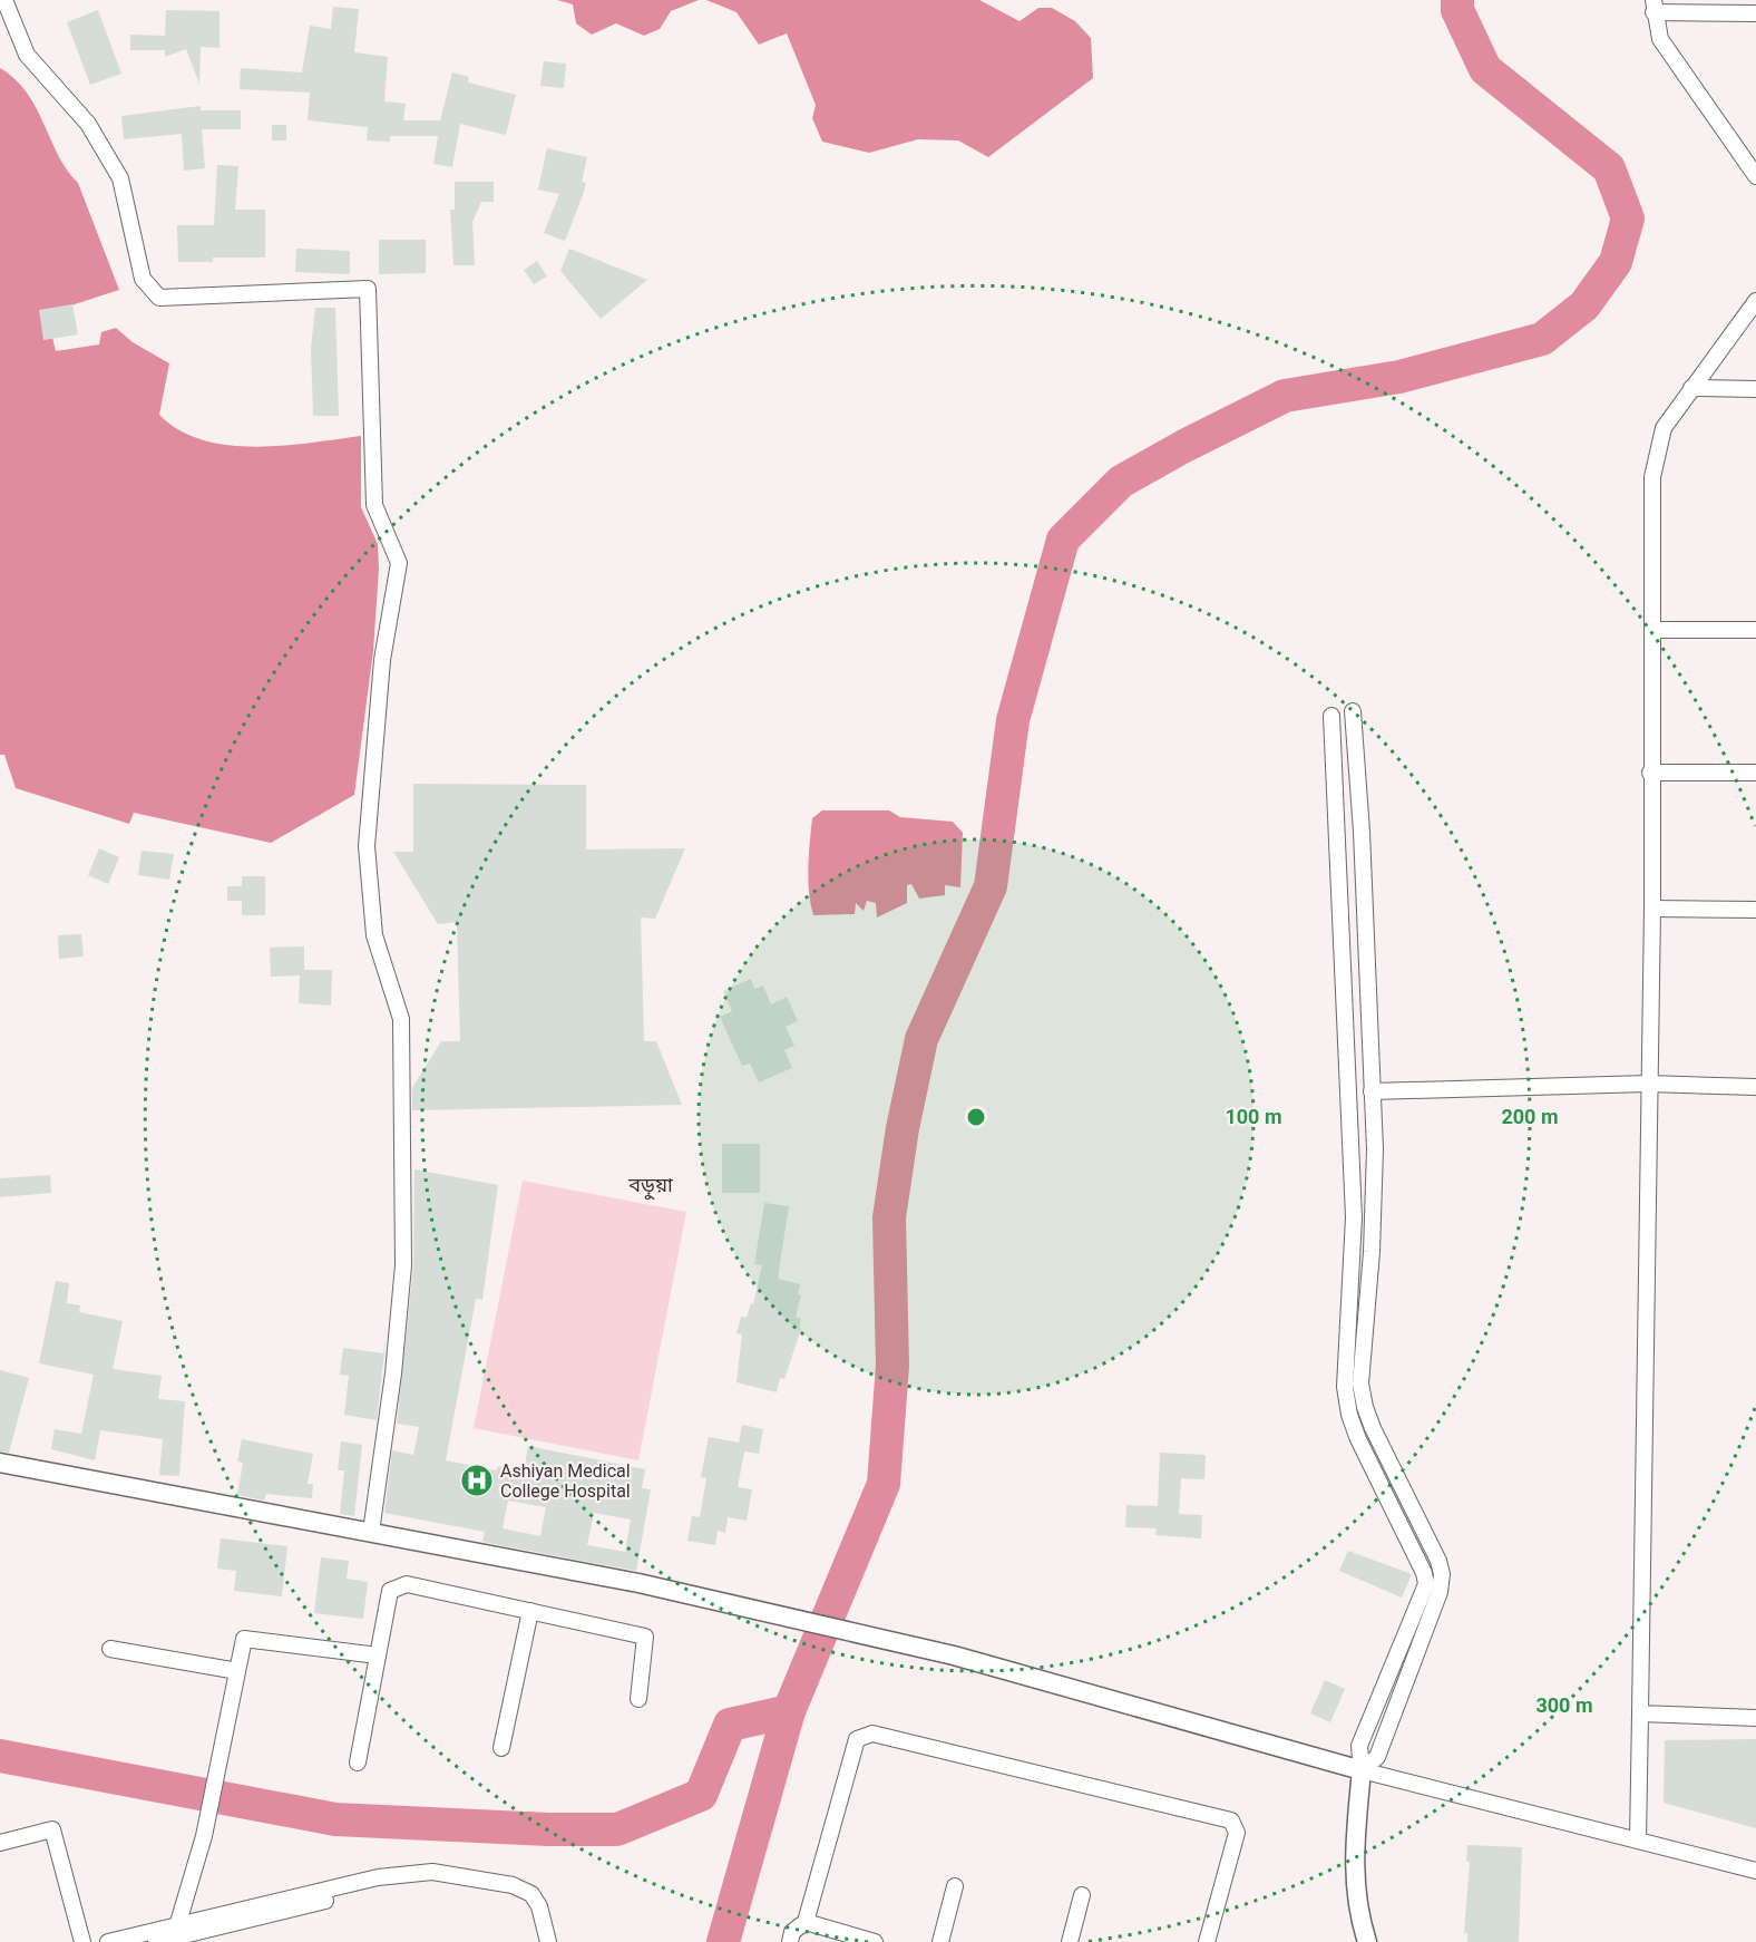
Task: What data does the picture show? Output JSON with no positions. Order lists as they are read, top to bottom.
{
  "districts": ["বড়ুয়া"],
  "places": {
    "hospital": ["Ashiyan Medical College Hospital"]
  },
  "rings": ["100 m", "200 m", "300 m"]
}
